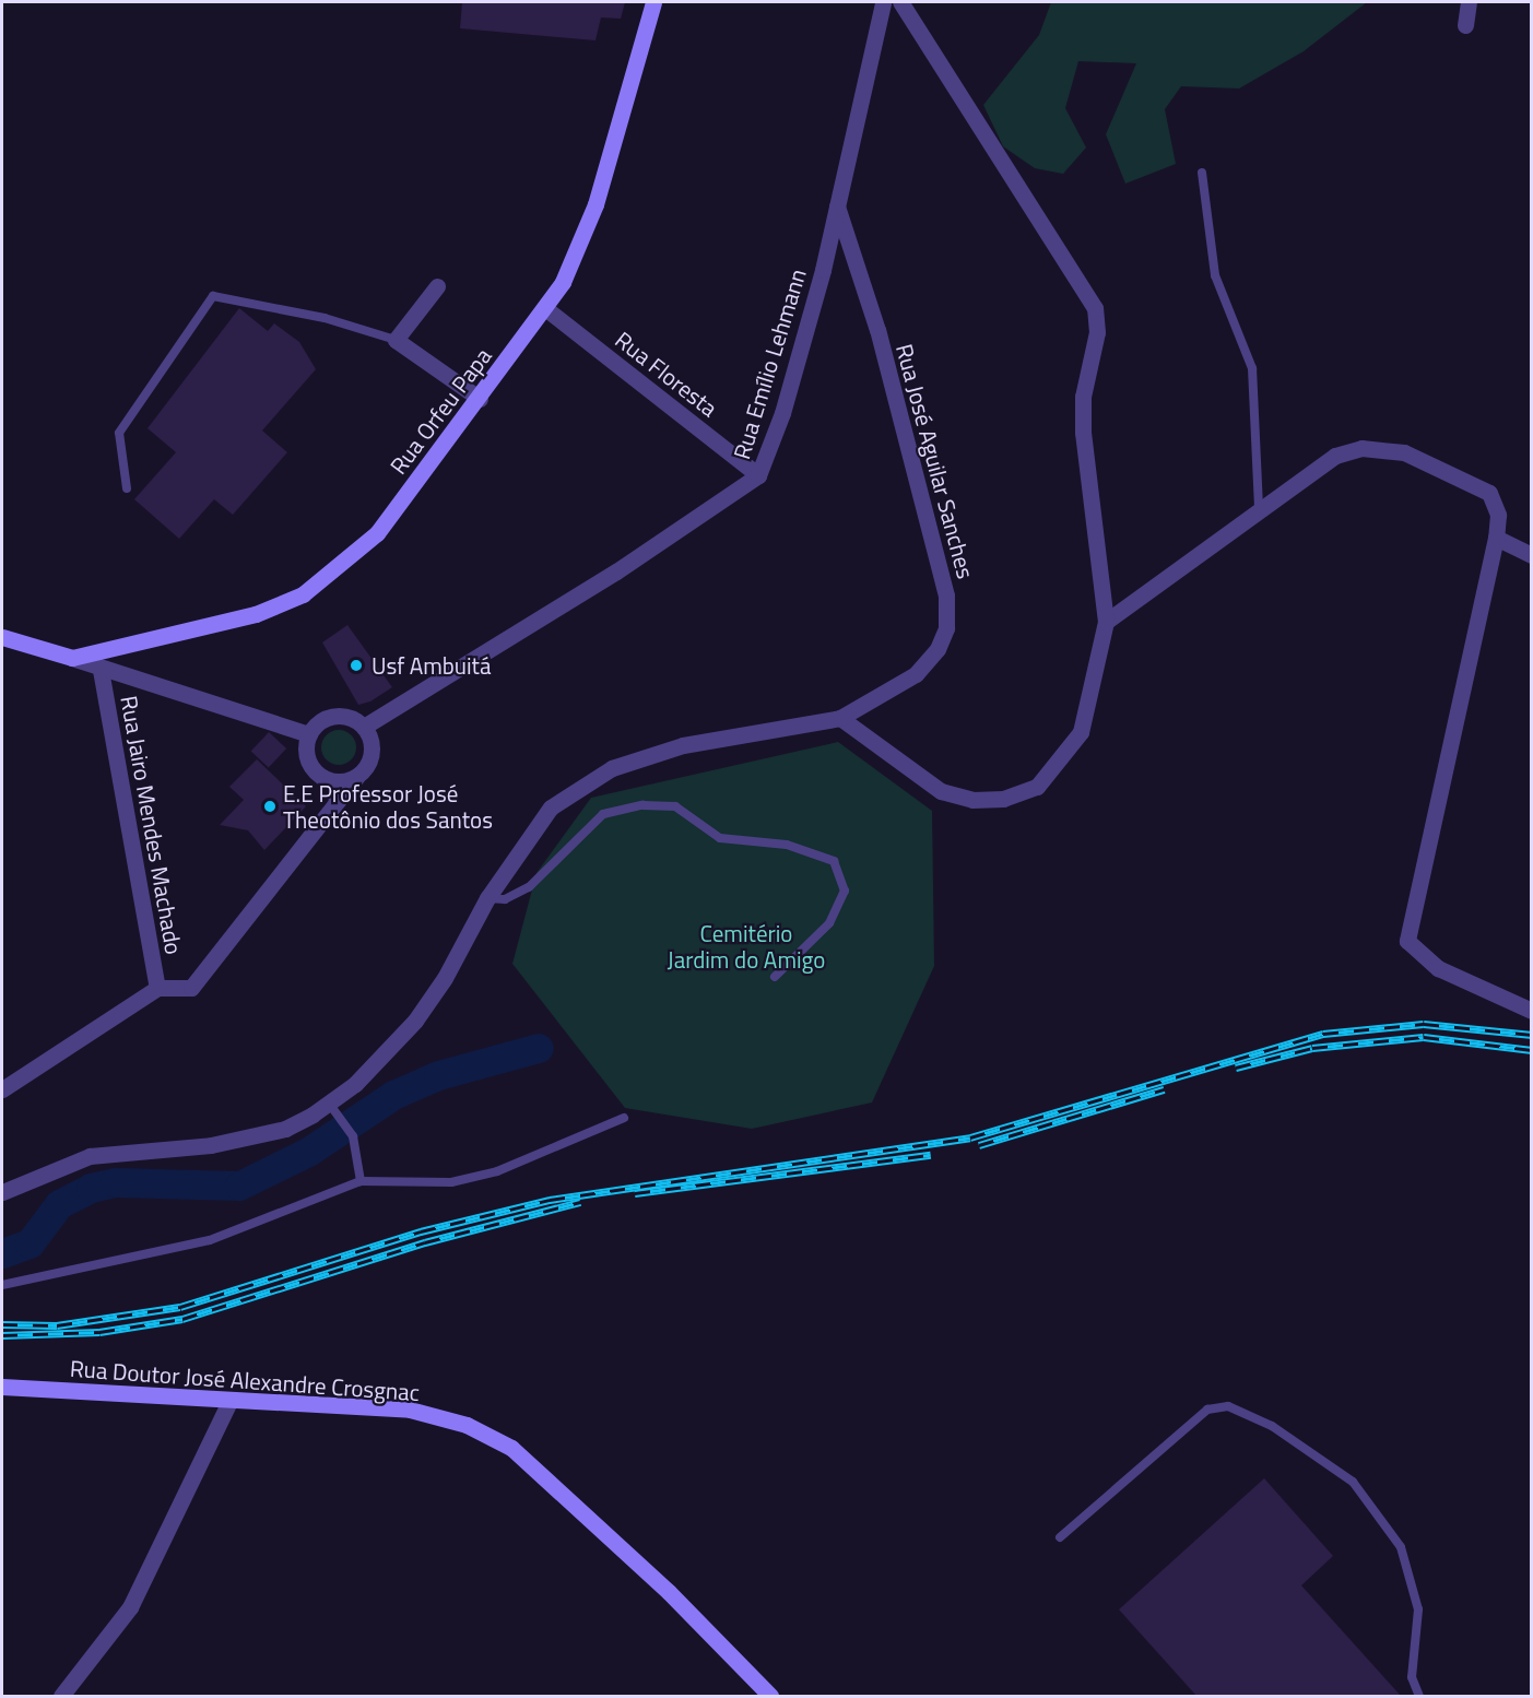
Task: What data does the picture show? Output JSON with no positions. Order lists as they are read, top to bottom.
{
  "streets": {
    "main road": ["Rua Orfeu Papa", "Rua Doutor José Alexandre Crosgnac"],
    "street": [
      "Rua Emílio Lehmann",
      "Rua Floresta",
      "Rua José Aguilar Sanches",
      "Rua Jairo Mendes Machado"
    ]
  },
  "crossings": [
    ["Rua Emílio Lehmann", "Rua Floresta"],
    ["Rua Emílio Lehmann", "Rua José Aguilar Sanches"],
    ["Rua Emílio Lehmann", "Rua Jairo Mendes Machado"],
    ["Rua Floresta", "Rua Orfeu Papa"]
  ],
  "parks": ["Cemitério Jardim do Amigo"],
  "places": ["Usf Ambuitá", "E.E Professor José Theotônio dos Santos"]
}
